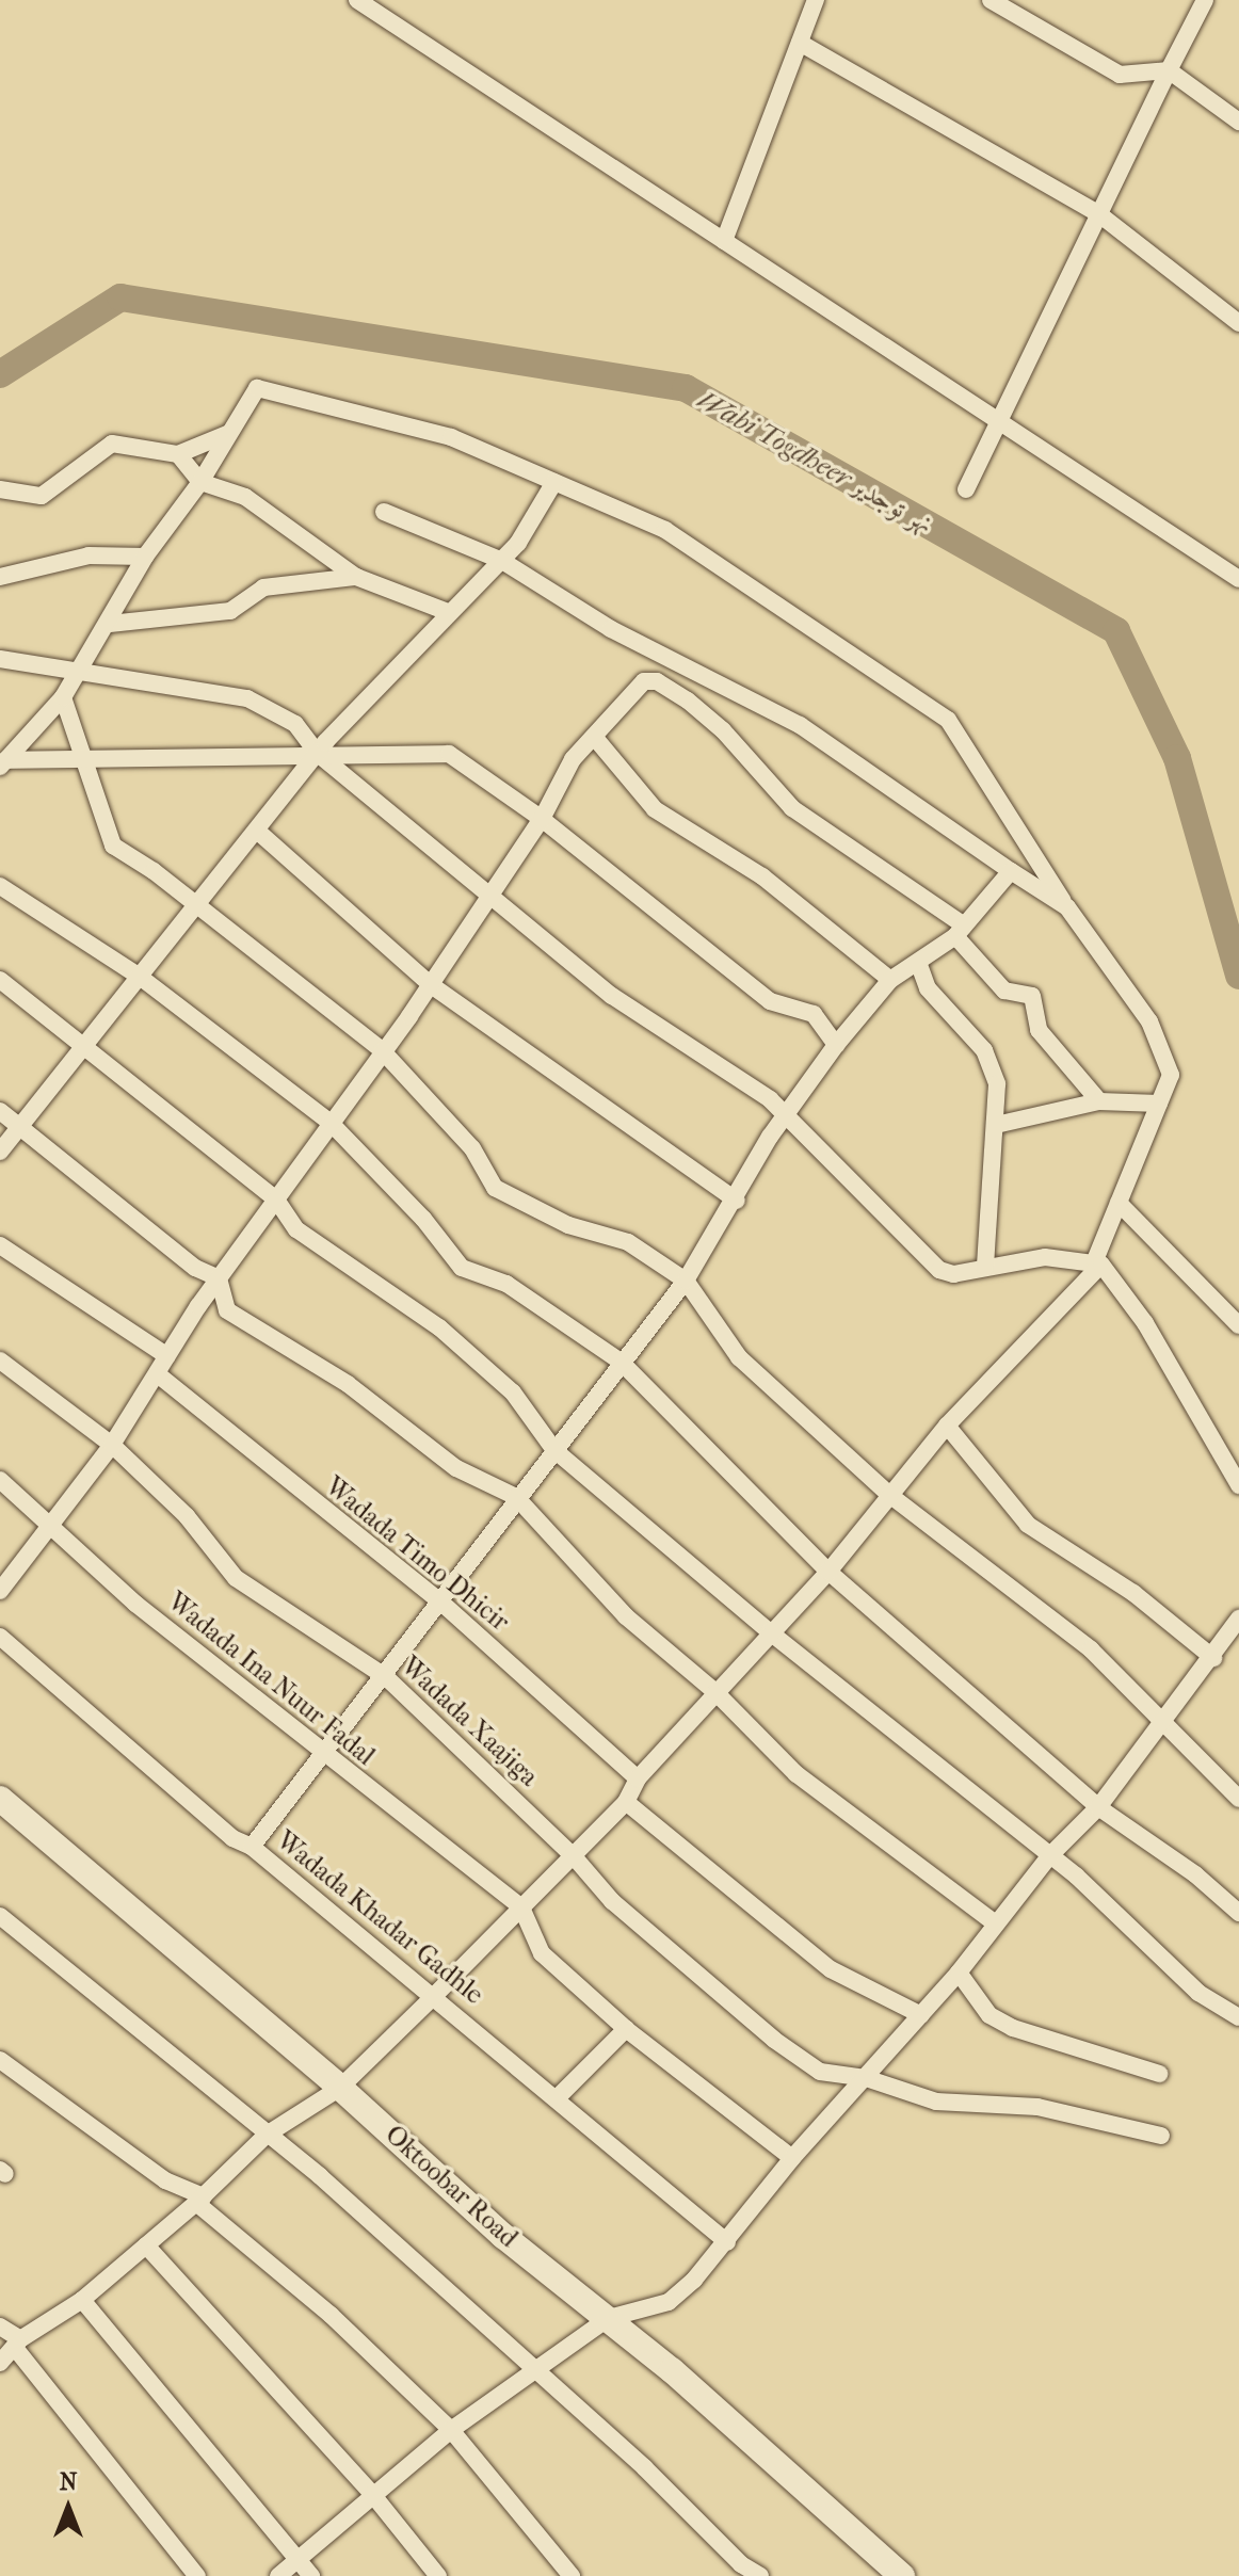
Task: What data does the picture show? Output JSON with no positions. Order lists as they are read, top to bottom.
{
  "streets": {
    "street": [
      "Wadada Timo Dhicir",
      "Wadada Ina Nuur Fadal",
      "Wadada Xaajiga",
      "Wadada Khadar Gadhle",
      "Oktoobar Road"
    ]
  },
  "water": ["Wabi Togdheer نهر توجدير"],
  "north": "top"
}
